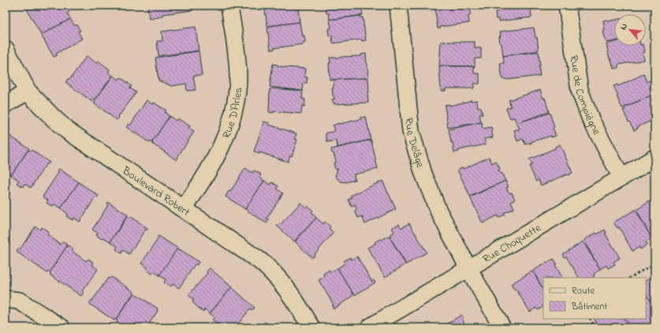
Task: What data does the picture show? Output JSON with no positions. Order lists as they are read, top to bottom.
{
  "streets": {
    "street": [
      "Rue de Compiègne",
      "Rue D'Arles",
      "Rue Delâge",
      "Boulevard Robert",
      "Rue Choquette"
    ]
  },
  "crossings": [
    ["Rue de Compiègne", "Rue Choquette"],
    ["Rue D'Arles", "Boulevard Robert"],
    ["Rue Delâge", "Rue Choquette"]
  ],
  "legend": ["Route", "Bâtiment"],
  "north": "top left"
}
